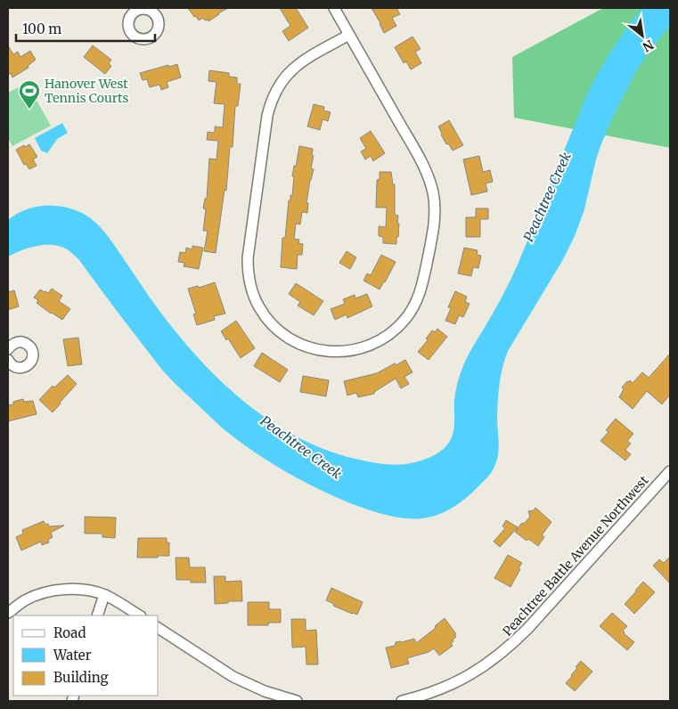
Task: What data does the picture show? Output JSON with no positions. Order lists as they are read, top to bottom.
{
  "streets": {
    "street": ["Peachtree Battle Avenue Northwest"]
  },
  "water": ["Peachtree Creek"],
  "places": {
    "sports": ["Hanover West Tennis Courts"]
  },
  "legend": ["Road", "Water", "Building"],
  "scale_bar": "100 m",
  "north": "bottom right"
}
